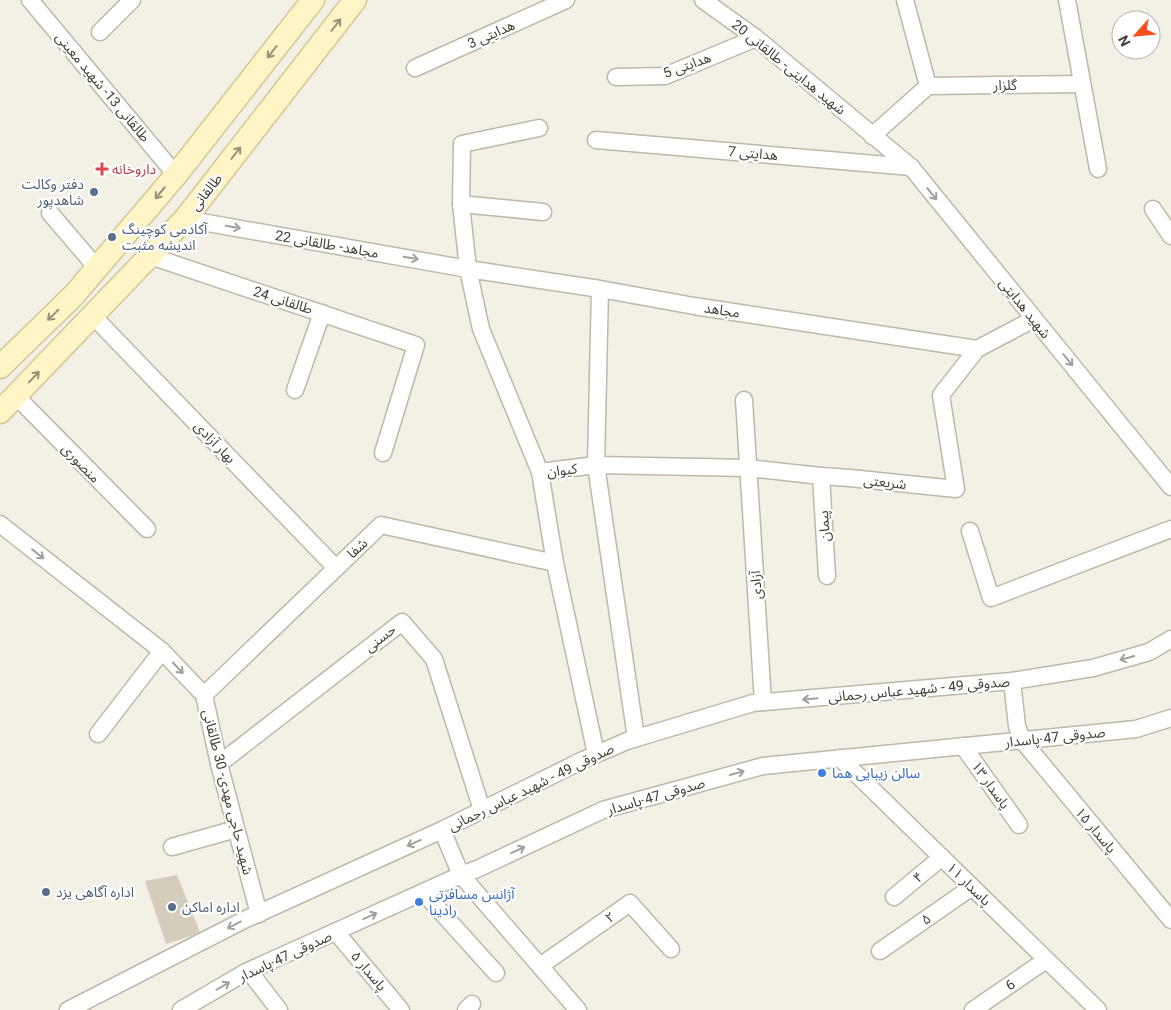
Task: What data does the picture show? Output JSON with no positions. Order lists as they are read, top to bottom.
{
  "streets": {
    "main road": ["طالقانی"],
    "street": [
      "هدایتی 3",
      "هدایتی 5",
      "شهید هدایتی- طالقانی 20",
      "گلزار",
      "طالقانی 13- شهید معینی",
      "هدایتی 7",
      "مجاهد- طالقانی 22",
      "طالقانی 24",
      "شهید هدایتی",
      "مجاهد",
      "بهار آزادی",
      "منصوری",
      "کیوان",
      "شریعتی",
      "پیمان",
      "شفا",
      "آزادی",
      "حسنی",
      "صدوقی 49 - شهید عباس رحمانی",
      "صدوقی 47-پاسدار",
      "پاسدار ۱۳",
      "شهید حاجی مهدی- 30 طالقانی",
      "پاسدار ۱۵",
      "۴",
      "پاسدار ۱۱",
      "۲",
      "۵",
      "پاسدار ۵",
      "6"
    ]
  },
  "crossings": [
    ["هدایتی 5", "شهید هدایتی- طالقانی 20"],
    ["شهید هدایتی- طالقانی 20", "شهید هدایتی"],
    ["هدایتی 7", "شهید هدایتی"],
    ["طالقانی", "مجاهد- طالقانی 22"],
    ["طالقانی", "طالقانی 24"],
    ["طالقانی", "بهار آزادی"],
    ["طالقانی", "منصوری"],
    ["مجاهد- طالقانی 22", "مجاهد"],
    ["شهید هدایتی", "شریعتی"],
    ["مجاهد", "شریعتی"],
    ["بهار آزادی", "شفا"],
    ["کیوان", "شریعتی"],
    ["کیوان", "شفا"],
    ["کیوان", "صدوقی 49 - شهید عباس رحمانی"],
    ["شریعتی", "پیمان"],
    ["شریعتی", "آزادی"],
    ["شفا", "شهید حاجی مهدی- 30 طالقانی"],
    ["آزادی", "صدوقی 49 - شهید عباس رحمانی"],
    ["حسنی", "صدوقی 49 - شهید عباس رحمانی"],
    ["حسنی", "شهید حاجی مهدی- 30 طالقانی"],
    ["صدوقی 49 - شهید عباس رحمانی", "شهید حاجی مهدی- 30 طالقانی"],
    ["صدوقی 47-پاسدار", "پاسدار ۱۳"],
    ["صدوقی 47-پاسدار", "پاسدار ۱۵"],
    ["صدوقی 47-پاسدار", "پاسدار ۱۱"],
    ["صدوقی 47-پاسدار", "پاسدار ۵"],
    ["۴", "پاسدار ۱۱"],
    ["پاسدار ۱۱", "۵"],
    ["پاسدار ۱۱", "6"]
  ],
  "one_way": [
    "مجاهد- طالقانی 22",
    "شهید هدایتی",
    "صدوقی 49 - شهید عباس رحمانی",
    "صدوقی 47-پاسدار",
    "شهید حاجی مهدی- 30 طالقانی"
  ],
  "places": {
    "health": ["داروخانه"],
    "other": [
      "دفتر وکالت شاهدپور",
      "آکادمی کوچینگ اندیشه مثبت",
      "سالن زیبایی هما",
      "اداره آگاهی یزد",
      "آژانس مسافرتی رادینا",
      "اداره اماکن"
    ]
  },
  "north": "bottom left"
}
